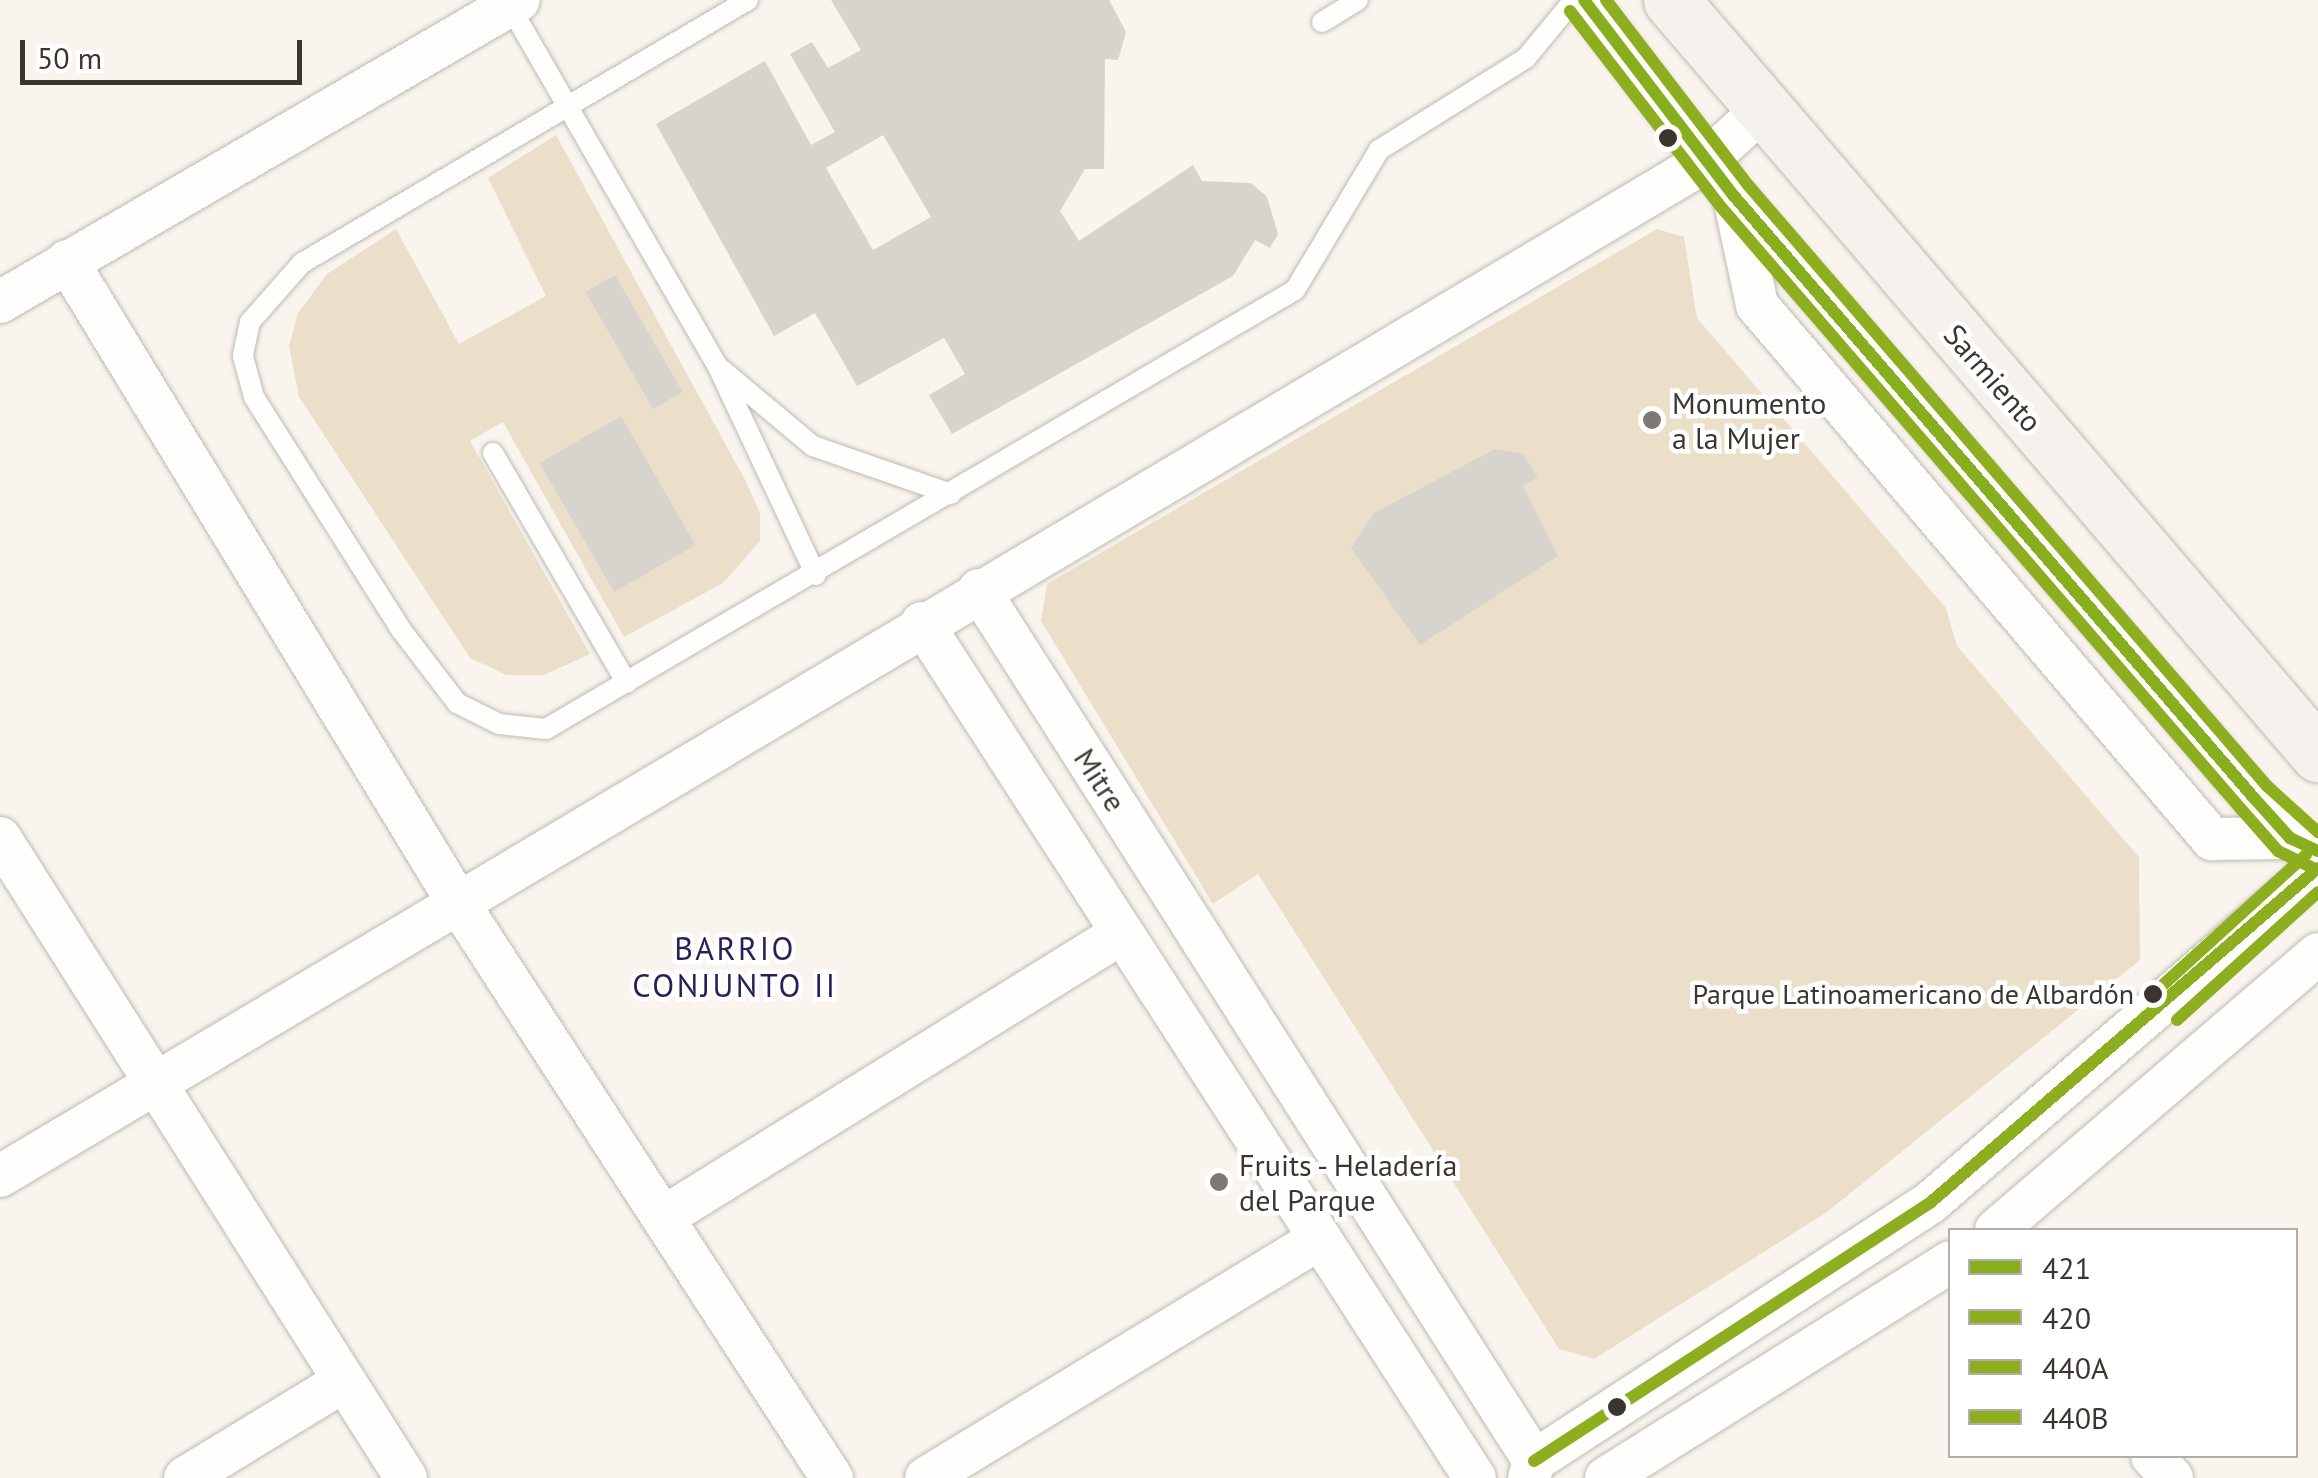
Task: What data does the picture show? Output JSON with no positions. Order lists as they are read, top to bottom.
{
  "streets": {
    "main road": ["Sarmiento"],
    "street": ["Mitre"]
  },
  "districts": ["BARRIO CONJUNTO II"],
  "places": ["Monumento a la Mujer", "Parque Latinoamericano de Albardón", "Fruits - Heladería del Parque"],
  "lines": [
    "transit line 421",
    "transit line 440B",
    "transit line 440A",
    "transit line 420"
  ],
  "legend": [
    "421",
    "420",
    "440A",
    "440B"
  ],
  "scale_bar": "50 m"
}
